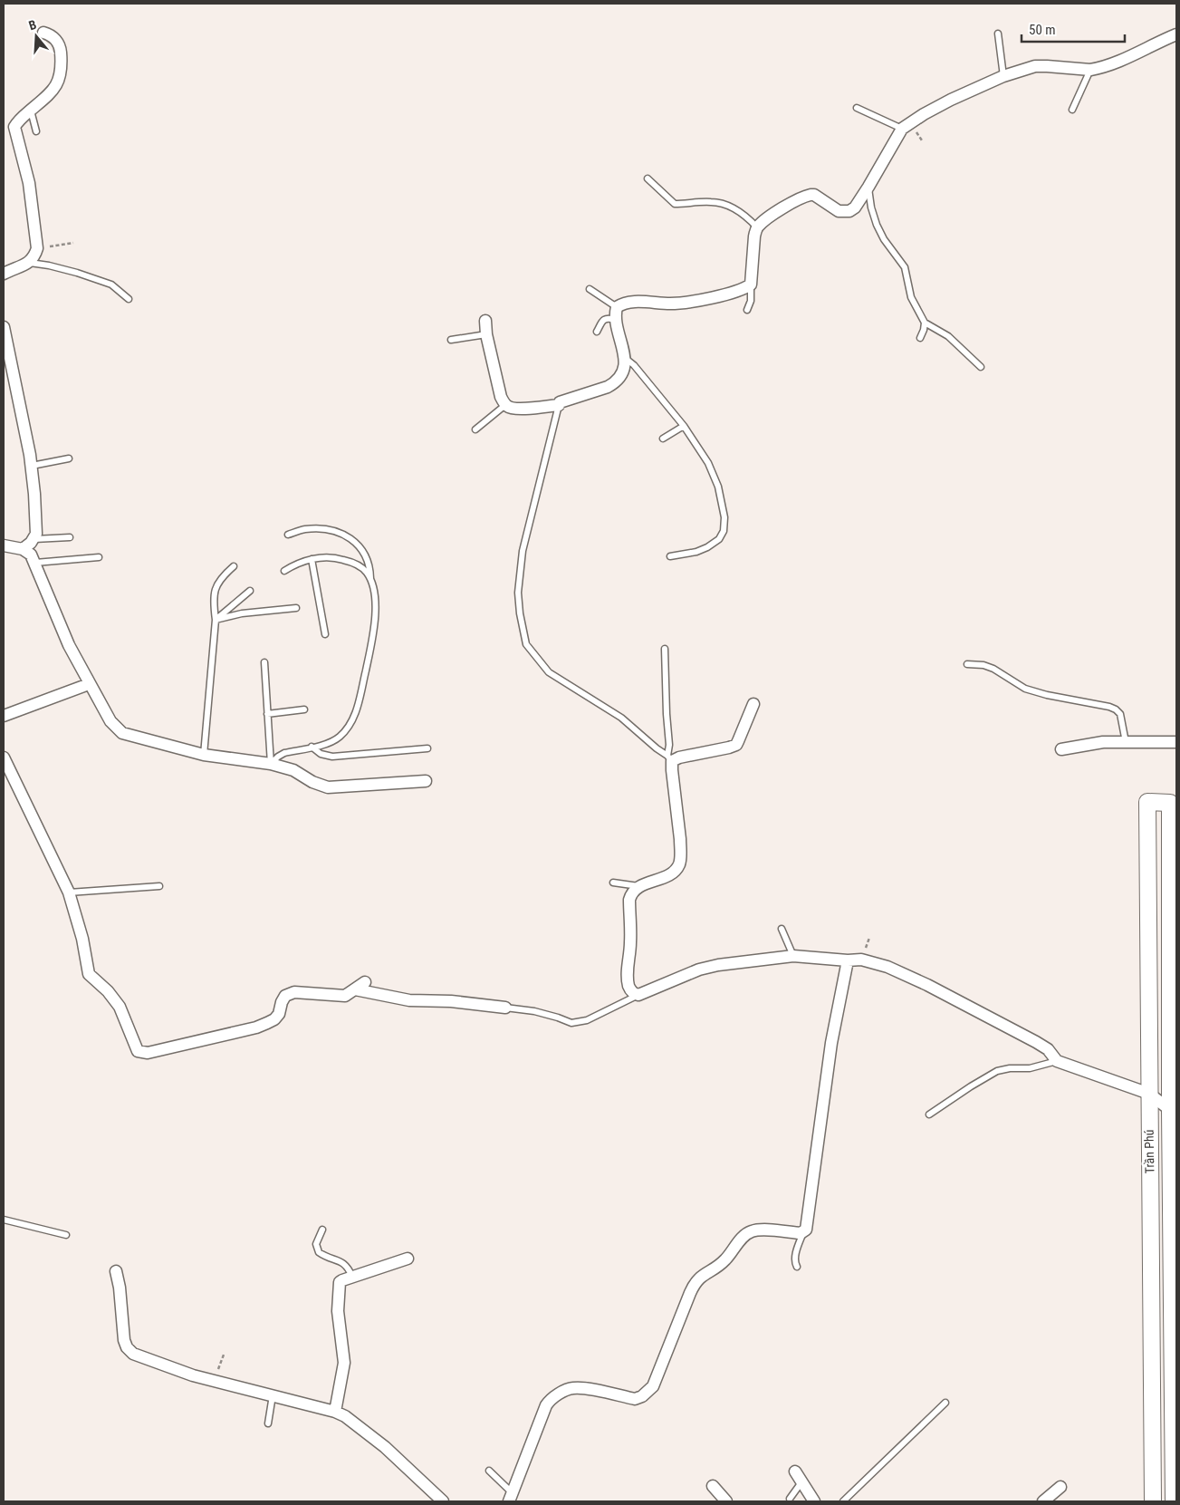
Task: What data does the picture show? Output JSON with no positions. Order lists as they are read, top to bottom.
{
  "streets": {
    "main road": ["Trần Phú"]
  },
  "scale_bar": "50 m",
  "north": "top"
}
